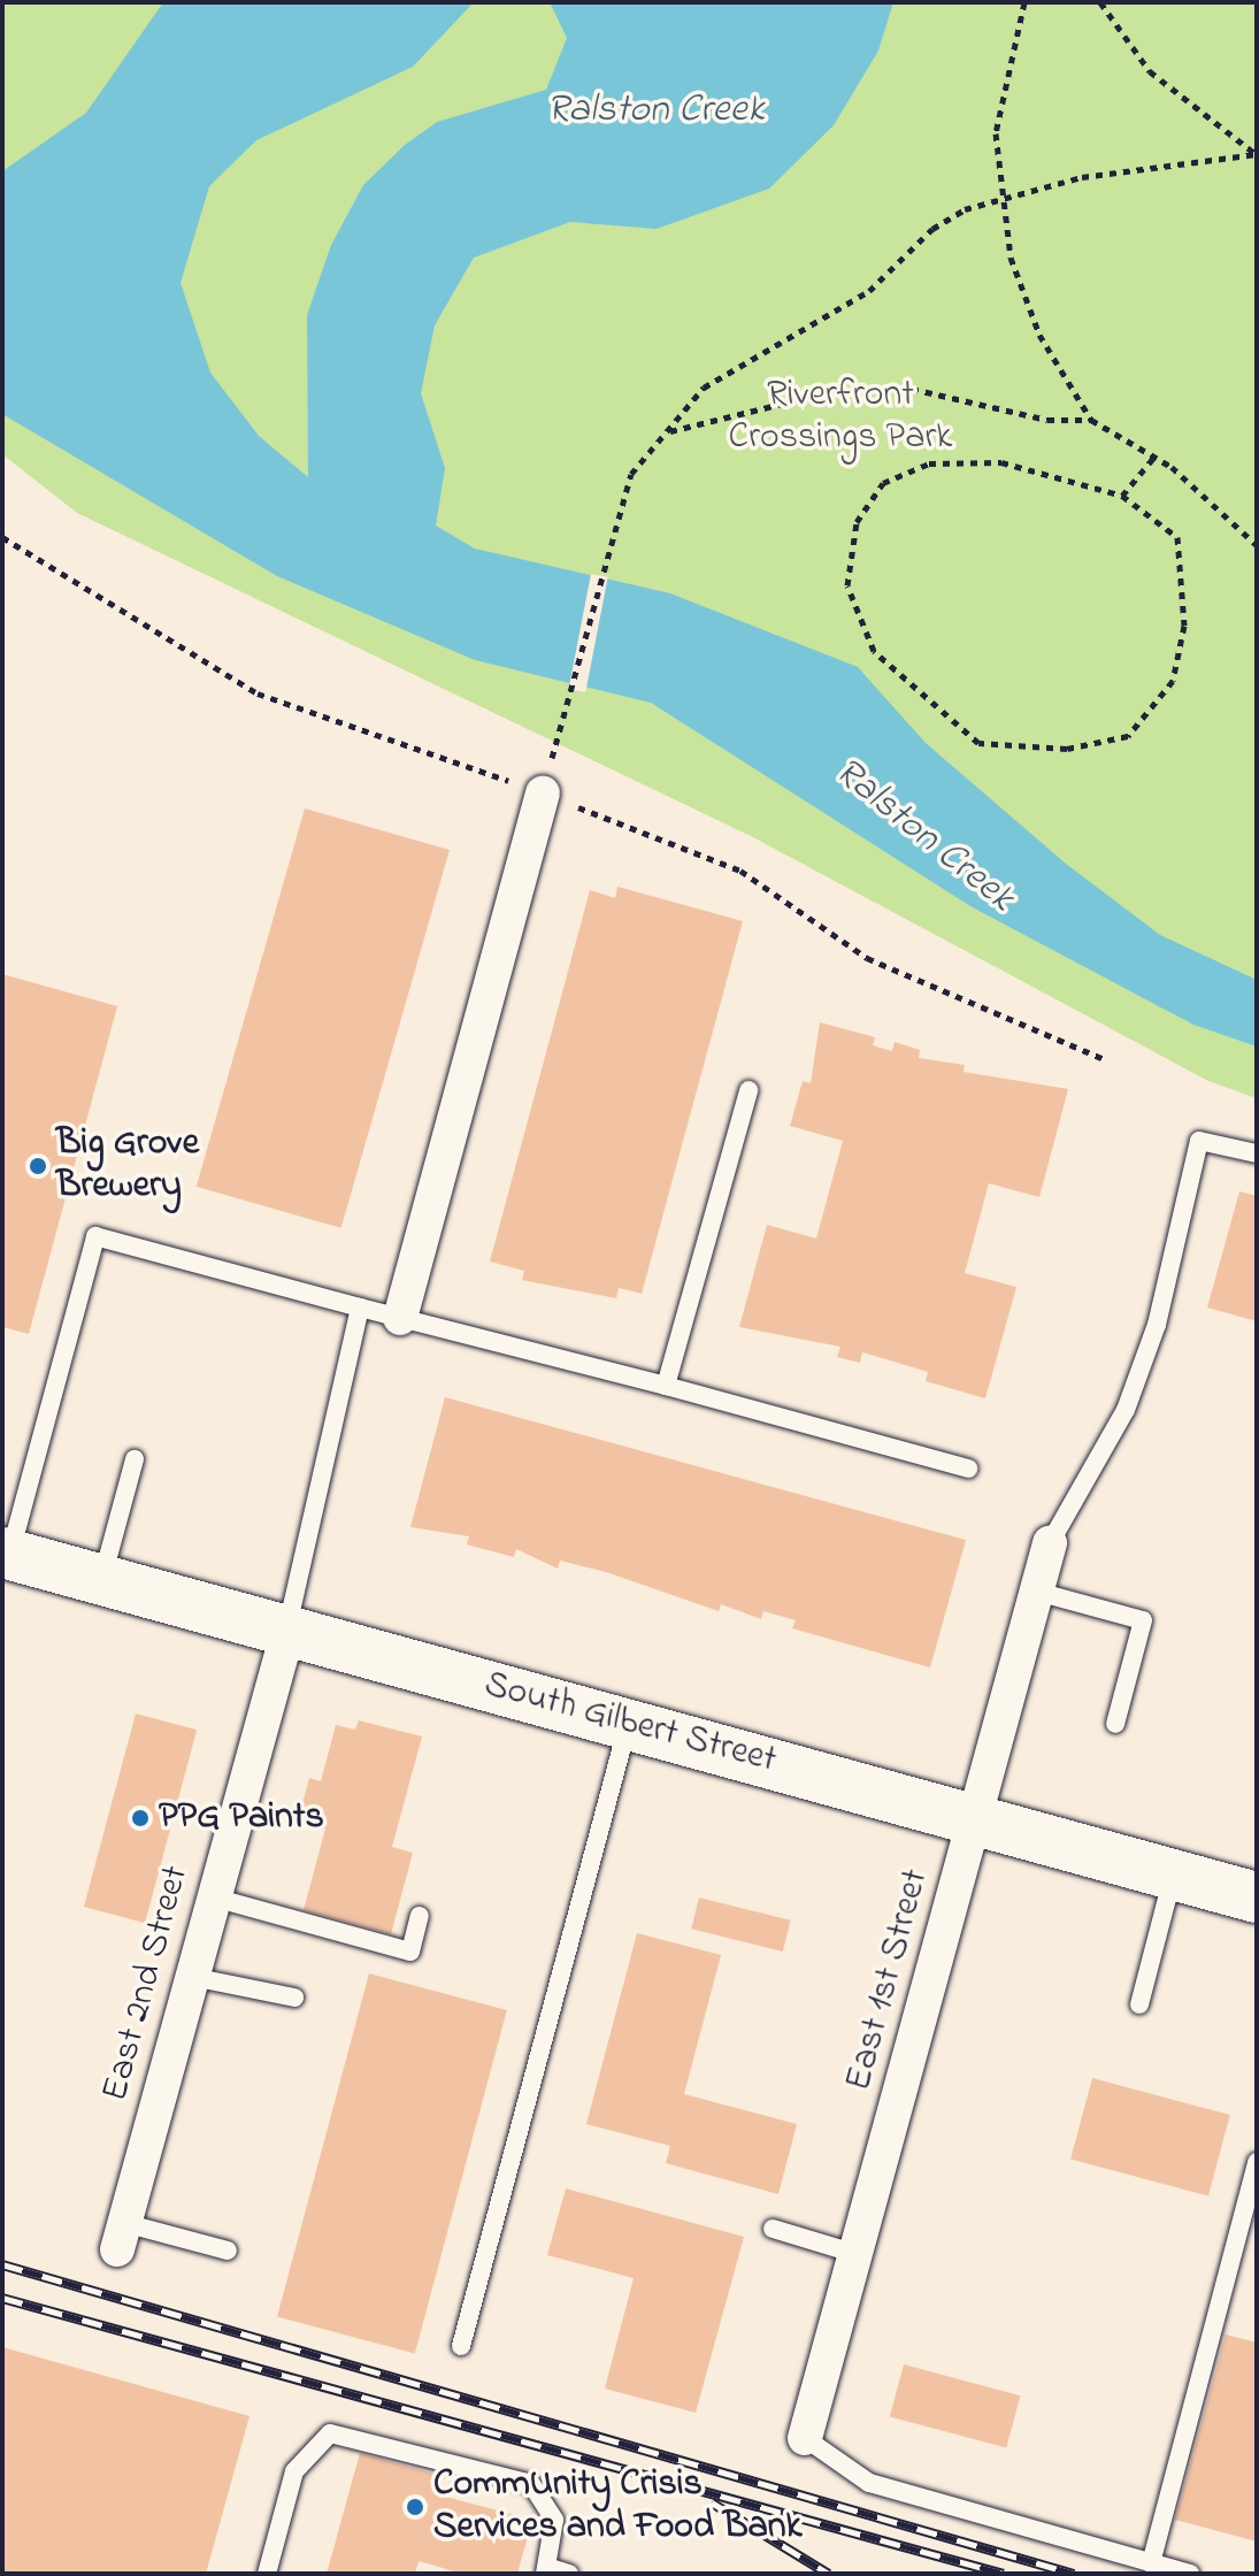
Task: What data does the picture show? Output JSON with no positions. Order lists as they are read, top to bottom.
{
  "streets": {
    "main road": ["South Gilbert Street"],
    "street": ["East 1st Street", "East 2nd Street"]
  },
  "crossings": [
    ["South Gilbert Street", "East 1st Street"],
    ["South Gilbert Street", "East 2nd Street"]
  ],
  "water": ["Ralston Creek"],
  "parks": ["Riverfront Crossings Park"],
  "places": ["Big Grove Brewery", "PPG Paints", "CommUnity Crisis Services and Food Bank"]
}
